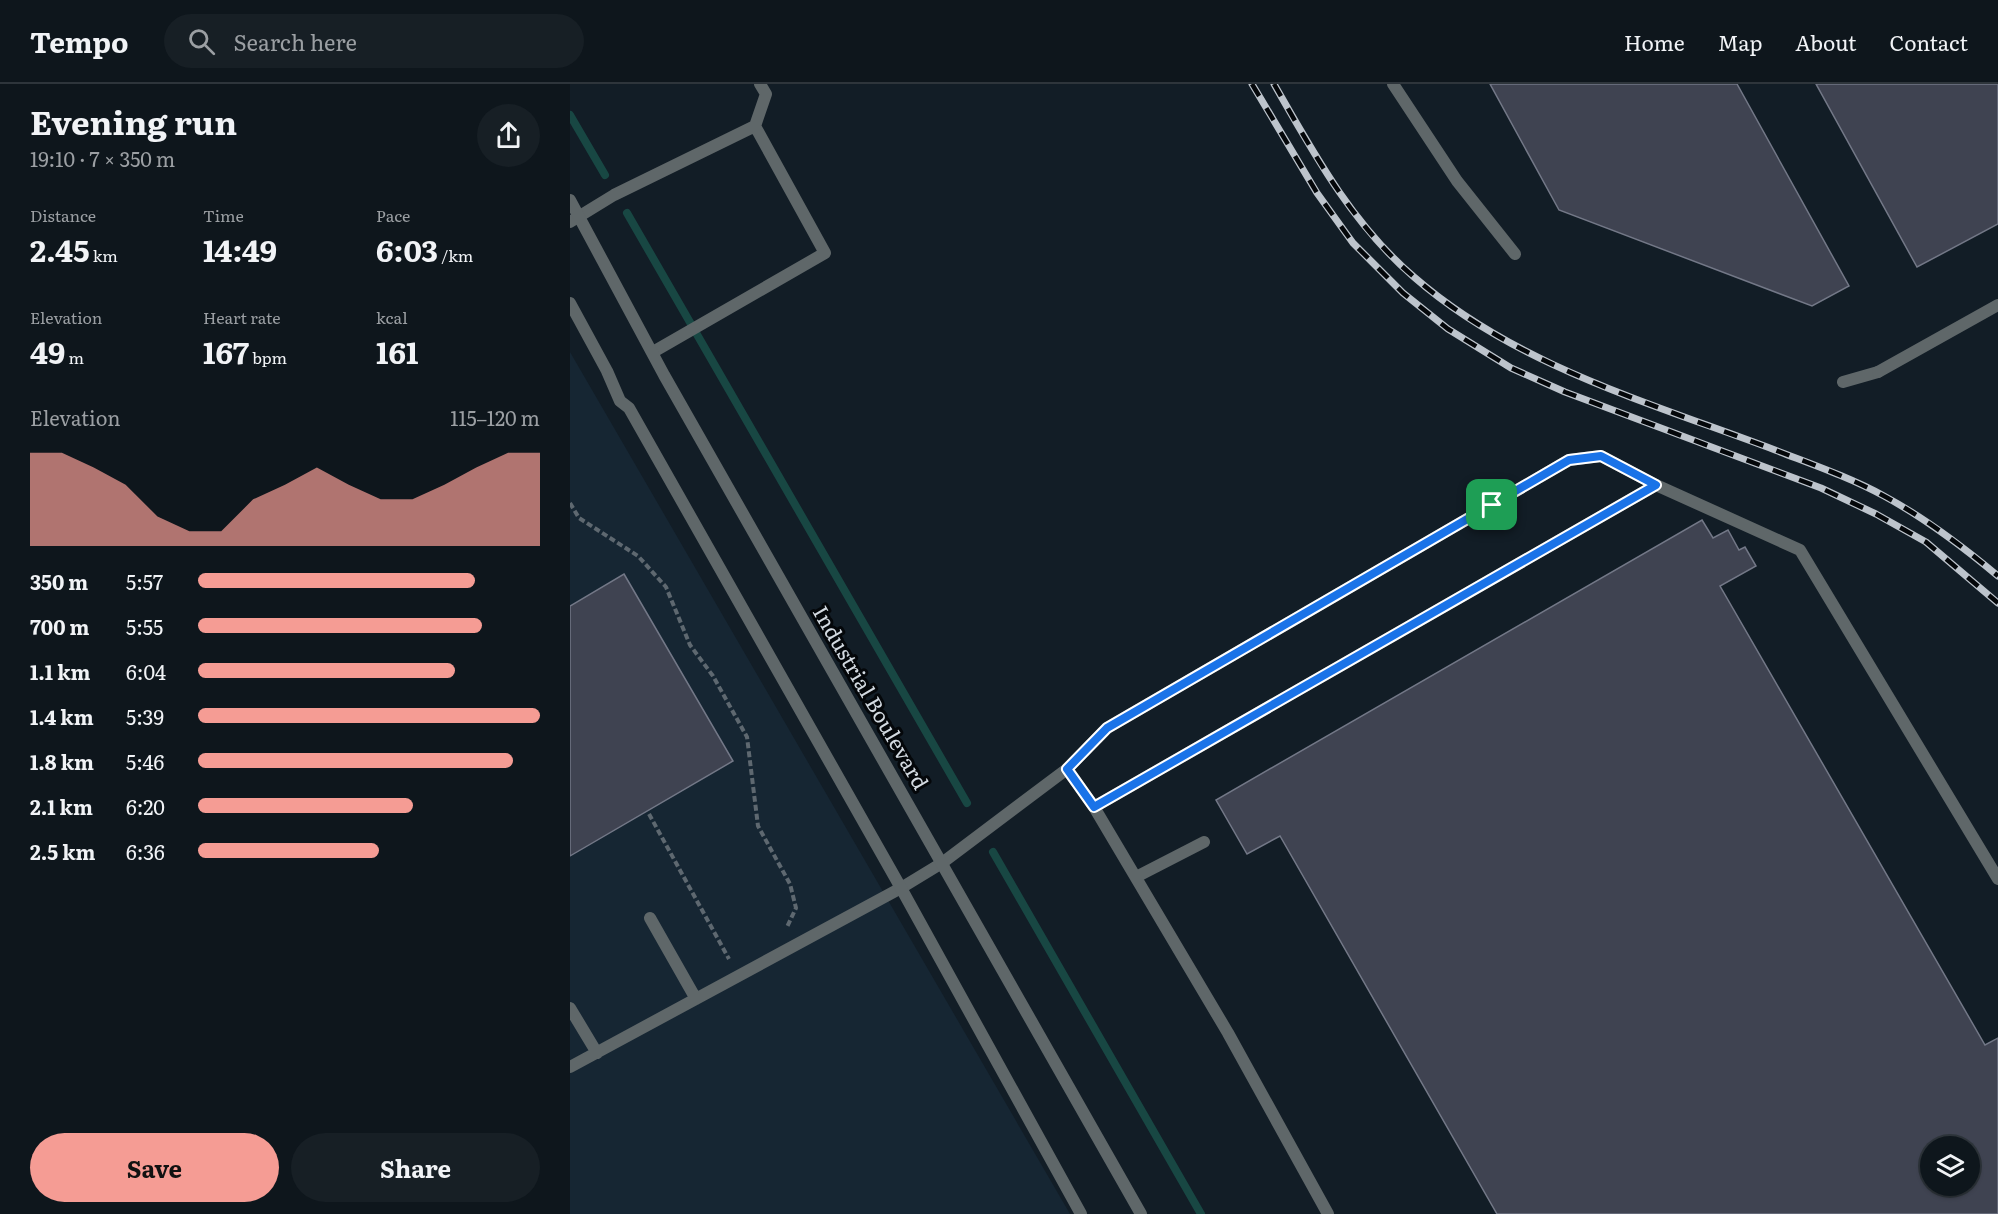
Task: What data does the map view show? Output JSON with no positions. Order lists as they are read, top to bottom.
{
  "streets": {
    "street": ["Industrial Boulevard"]
  },
  "page": {
    "header": "Tempo",
    "search": "Search here",
    "nav": [
      "Home",
      "Map",
      "About",
      "Contact"
    ],
    "heading": ["Evening run", "19:10 · 7 × 350 m"],
    "stats": [
      ["Distance", "2.45 km"],
      ["Time", "14:49"],
      ["Pace", "6:03 /km"],
      ["Elevation", "49 m"],
      ["Heart rate", "167 bpm"],
      ["kcal", "161"]
    ],
    "chart": ["Elevation", "115–120 m"],
    "list": [
      {
        "name": "350 m",
        "note": "5:57"
      },
      {
        "name": "700 m",
        "note": "5:55"
      },
      {
        "name": "1.1 km",
        "note": "6:04"
      },
      {
        "name": "1.4 km",
        "note": "5:39"
      },
      {
        "name": "1.8 km",
        "note": "5:46"
      },
      {
        "name": "2.1 km",
        "note": "6:20"
      },
      {
        "name": "2.5 km",
        "note": "6:36"
      }
    ],
    "buttons": ["Save", "Share"]
  }
}
